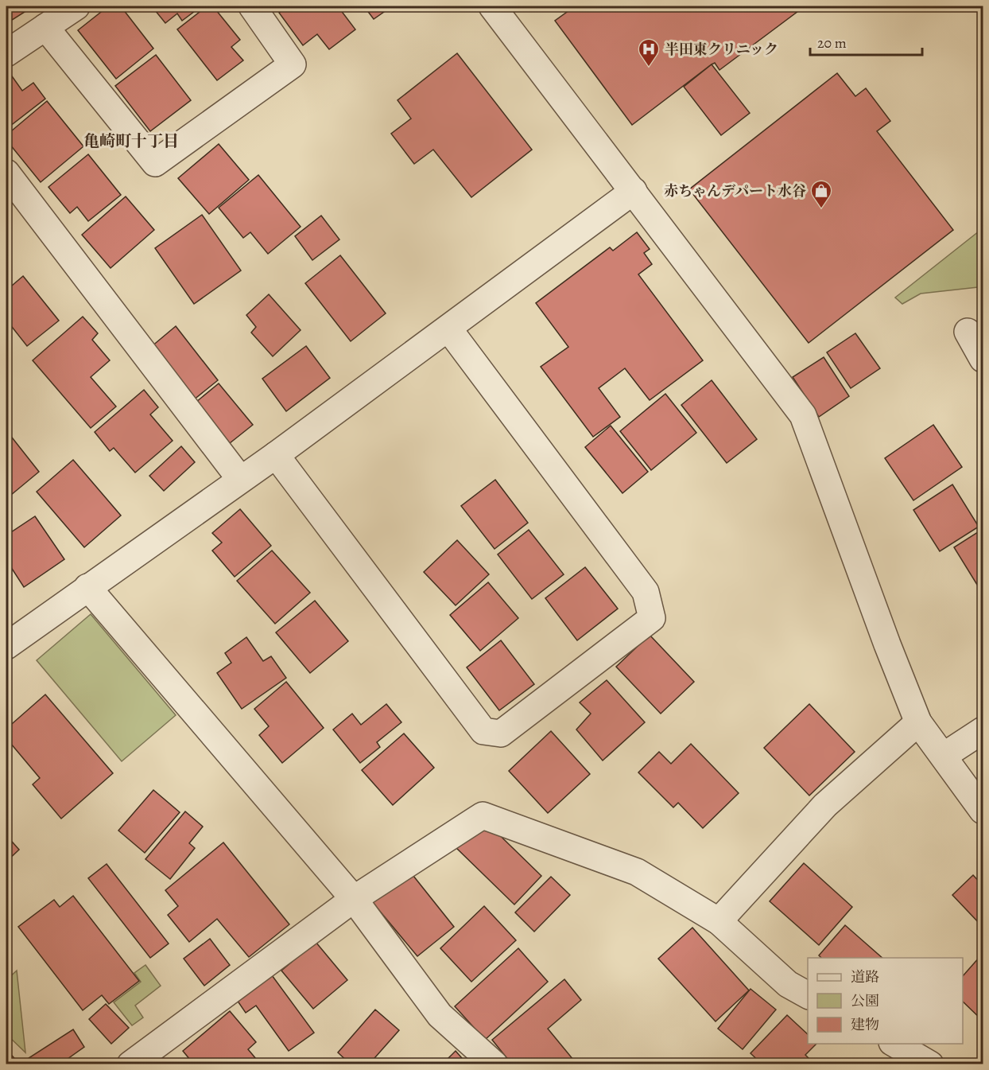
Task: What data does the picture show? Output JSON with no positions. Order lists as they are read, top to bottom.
{
  "districts": ["亀崎町十丁目"],
  "places": {
    "hospital": ["半田東クリニック"],
    "shop": ["赤ちゃんデパート水谷"]
  },
  "legend": ["道路", "公園", "建物"],
  "scale_bar": "20 m"
}
